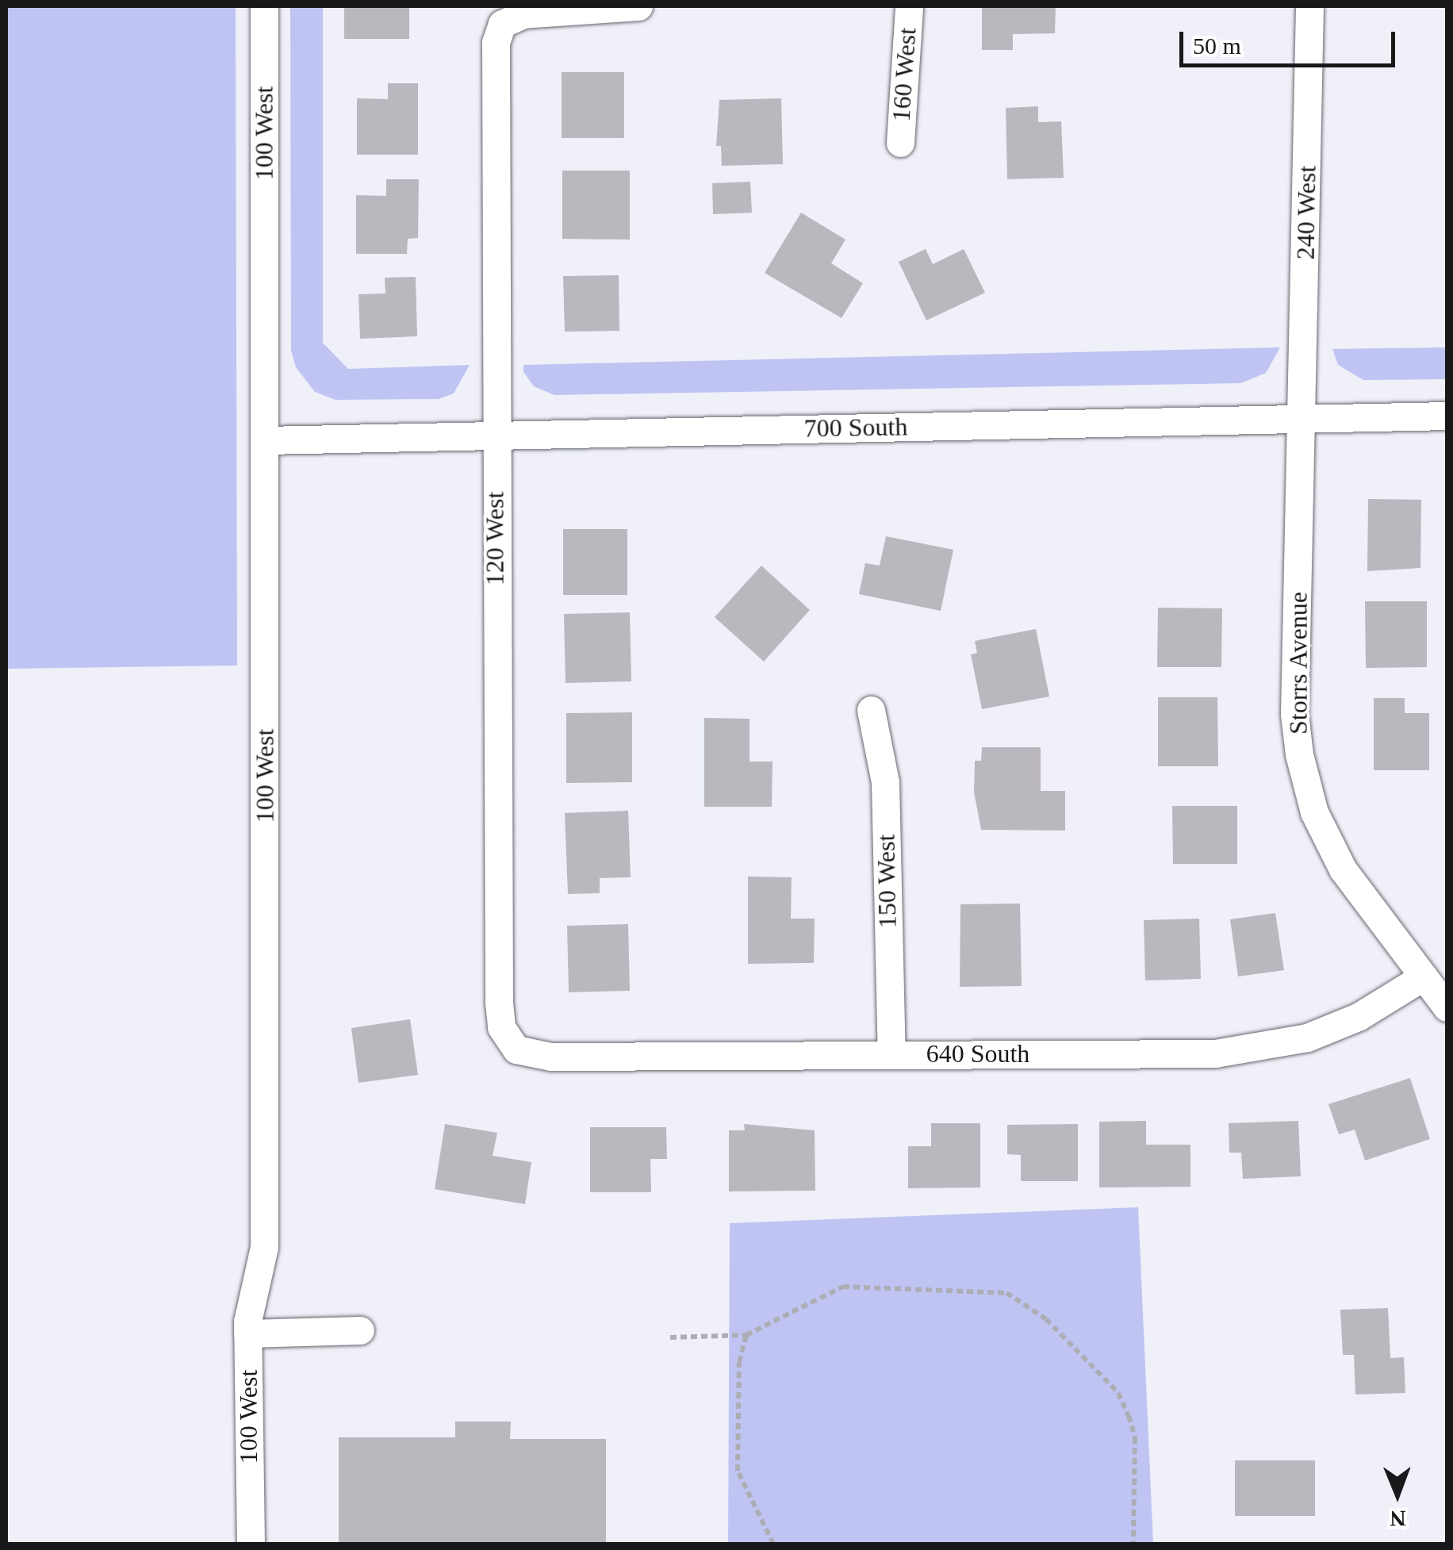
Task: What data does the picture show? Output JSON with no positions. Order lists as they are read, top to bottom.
{
  "streets": {
    "street": [
      "160 West",
      "100 West",
      "240 West",
      "700 South",
      "120 West",
      "Storrs Avenue",
      "150 West",
      "640 South"
    ]
  },
  "crossings": [
    ["100 West", "700 South"],
    ["240 West", "700 South"],
    ["240 West", "Storrs Avenue"],
    ["700 South", "120 West"],
    ["700 South", "Storrs Avenue"],
    ["120 West", "640 South"],
    ["Storrs Avenue", "640 South"],
    ["150 West", "640 South"]
  ],
  "scale_bar": "50 m",
  "north": "bottom"
}
